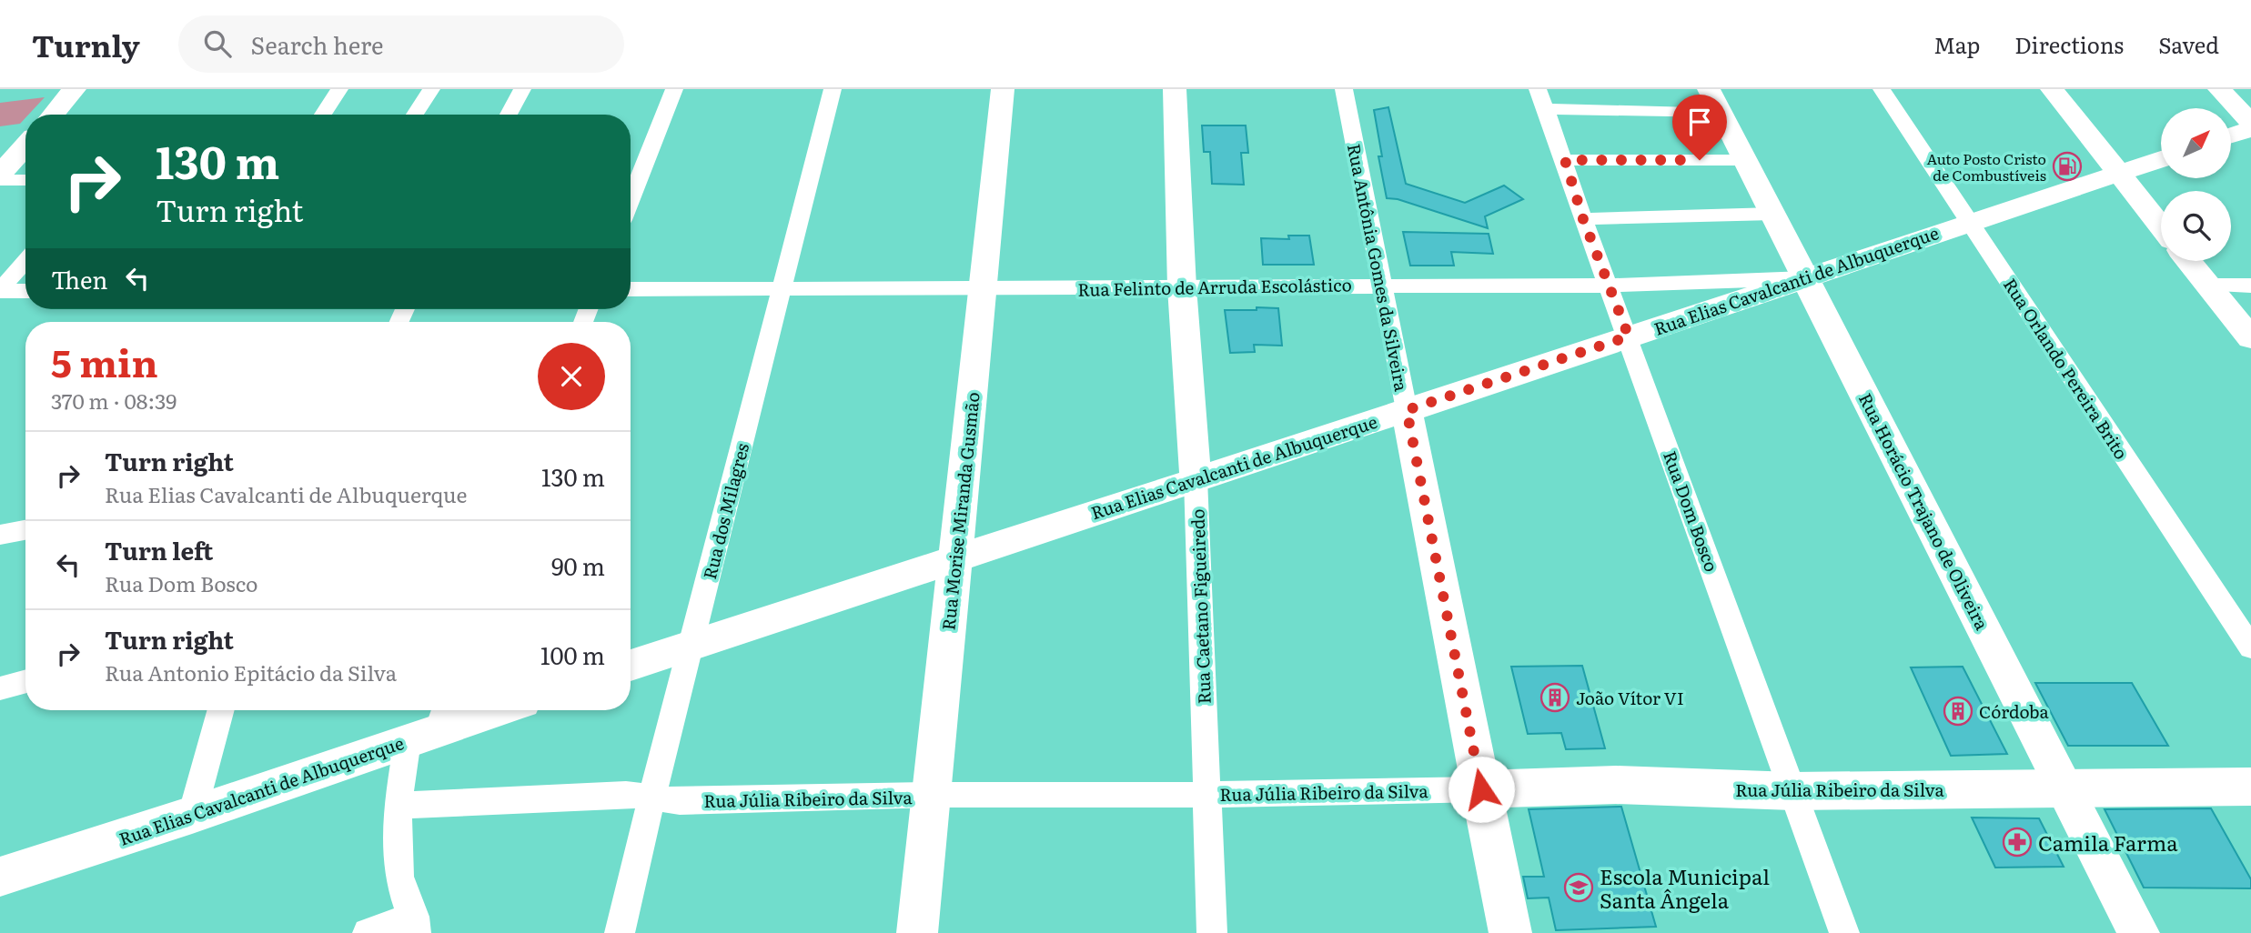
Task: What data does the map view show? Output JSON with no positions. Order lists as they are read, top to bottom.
{
  "streets": {
    "main road": ["Rua Antônia Gomes da Silveira", "Rua Júlia Ribeiro da Silva"],
    "street": [
      "Rua Elias Cavalcanti de Albuquerque",
      "Rua Felinto de Arruda Escolástico",
      "Rua Orlando Pereira Brito",
      "Rua dos Milagres",
      "Rua Morise Miranda Gusmão",
      "Rua Dom Bosco",
      "Rua Horácio Trajano de Oliveira",
      "Rua Caetano Figueiredo"
    ]
  },
  "crossings": [
    ["Rua Antônia Gomes da Silveira", "Rua Elias Cavalcanti de Albuquerque"],
    ["Rua Antônia Gomes da Silveira", "Rua Felinto de Arruda Escolástico"],
    ["Rua Antônia Gomes da Silveira", "Rua Júlia Ribeiro da Silva"],
    ["Rua Elias Cavalcanti de Albuquerque", "Rua Felinto de Arruda Escolástico"],
    ["Rua Elias Cavalcanti de Albuquerque", "Rua Orlando Pereira Brito"],
    ["Rua Elias Cavalcanti de Albuquerque", "Rua dos Milagres"],
    ["Rua Elias Cavalcanti de Albuquerque", "Rua Morise Miranda Gusmão"],
    ["Rua Elias Cavalcanti de Albuquerque", "Rua Dom Bosco"],
    ["Rua Elias Cavalcanti de Albuquerque", "Rua Horácio Trajano de Oliveira"],
    ["Rua Elias Cavalcanti de Albuquerque", "Rua Caetano Figueiredo"],
    ["Rua Felinto de Arruda Escolástico", "Rua dos Milagres"],
    ["Rua Felinto de Arruda Escolástico", "Rua Morise Miranda Gusmão"],
    ["Rua Felinto de Arruda Escolástico", "Rua Dom Bosco"],
    ["Rua Felinto de Arruda Escolástico", "Rua Horácio Trajano de Oliveira"],
    ["Rua Felinto de Arruda Escolástico", "Rua Caetano Figueiredo"],
    ["Rua dos Milagres", "Rua Júlia Ribeiro da Silva"],
    ["Rua Morise Miranda Gusmão", "Rua Júlia Ribeiro da Silva"],
    ["Rua Dom Bosco", "Rua Júlia Ribeiro da Silva"],
    ["Rua Horácio Trajano de Oliveira", "Rua Júlia Ribeiro da Silva"],
    ["Rua Caetano Figueiredo", "Rua Júlia Ribeiro da Silva"]
  ],
  "places": {
    "fuel station": ["Auto Posto Cristo de Combustíveis"],
    "building": ["João Vítor VI", "Córdoba"],
    "pharmacy": ["Camila Farma"],
    "school or university": ["Escola Municipal Santa Ângela"]
  },
  "north": "top right",
  "page": {
    "header": "Turnly",
    "search": "Search here",
    "nav": ["Map", "Directions", "Saved"],
    "turn": ["130 m", "Turn right"],
    "then": "Then",
    "heading": ["5 min", "370 m · 08:39"],
    "list": [
      {
        "name": "Turn right",
        "note": "Rua Elias Cavalcanti de Albuquerque",
        "value": "130 m"
      },
      {
        "name": "Turn left",
        "note": "Rua Dom Bosco",
        "value": "90 m"
      },
      {
        "name": "Turn right",
        "note": "Rua Antonio Epitácio da Silva",
        "value": "100 m"
      }
    ]
  }
}
